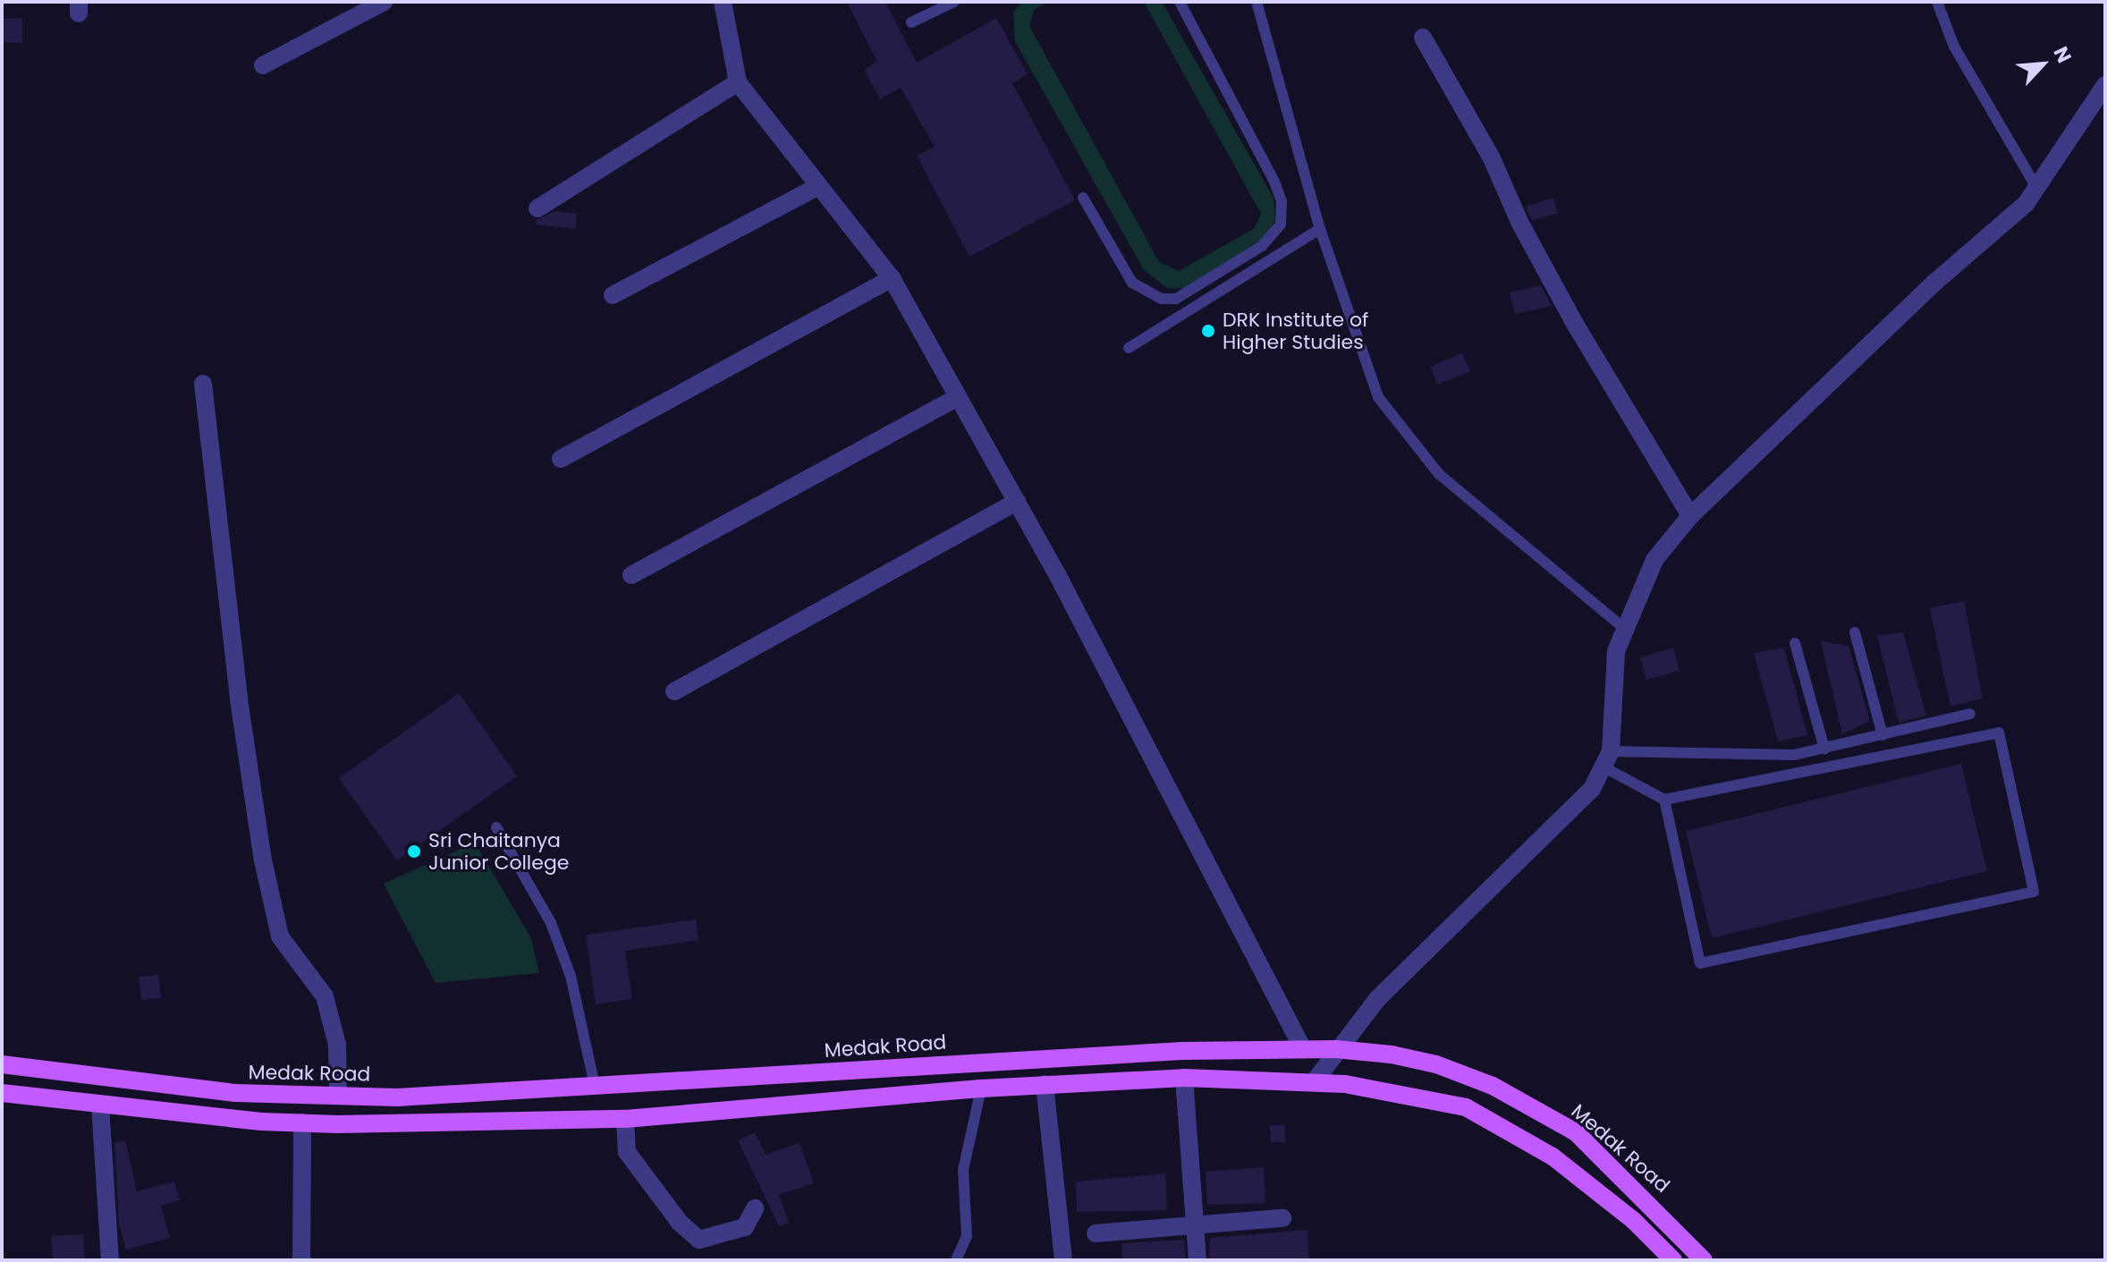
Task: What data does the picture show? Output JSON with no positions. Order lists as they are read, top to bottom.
{
  "streets": {
    "main road": ["Medak Road"]
  },
  "places": ["DRK Institute of Higher Studies", "Sri Chaitanya Junior College"],
  "north": "top right"
}
